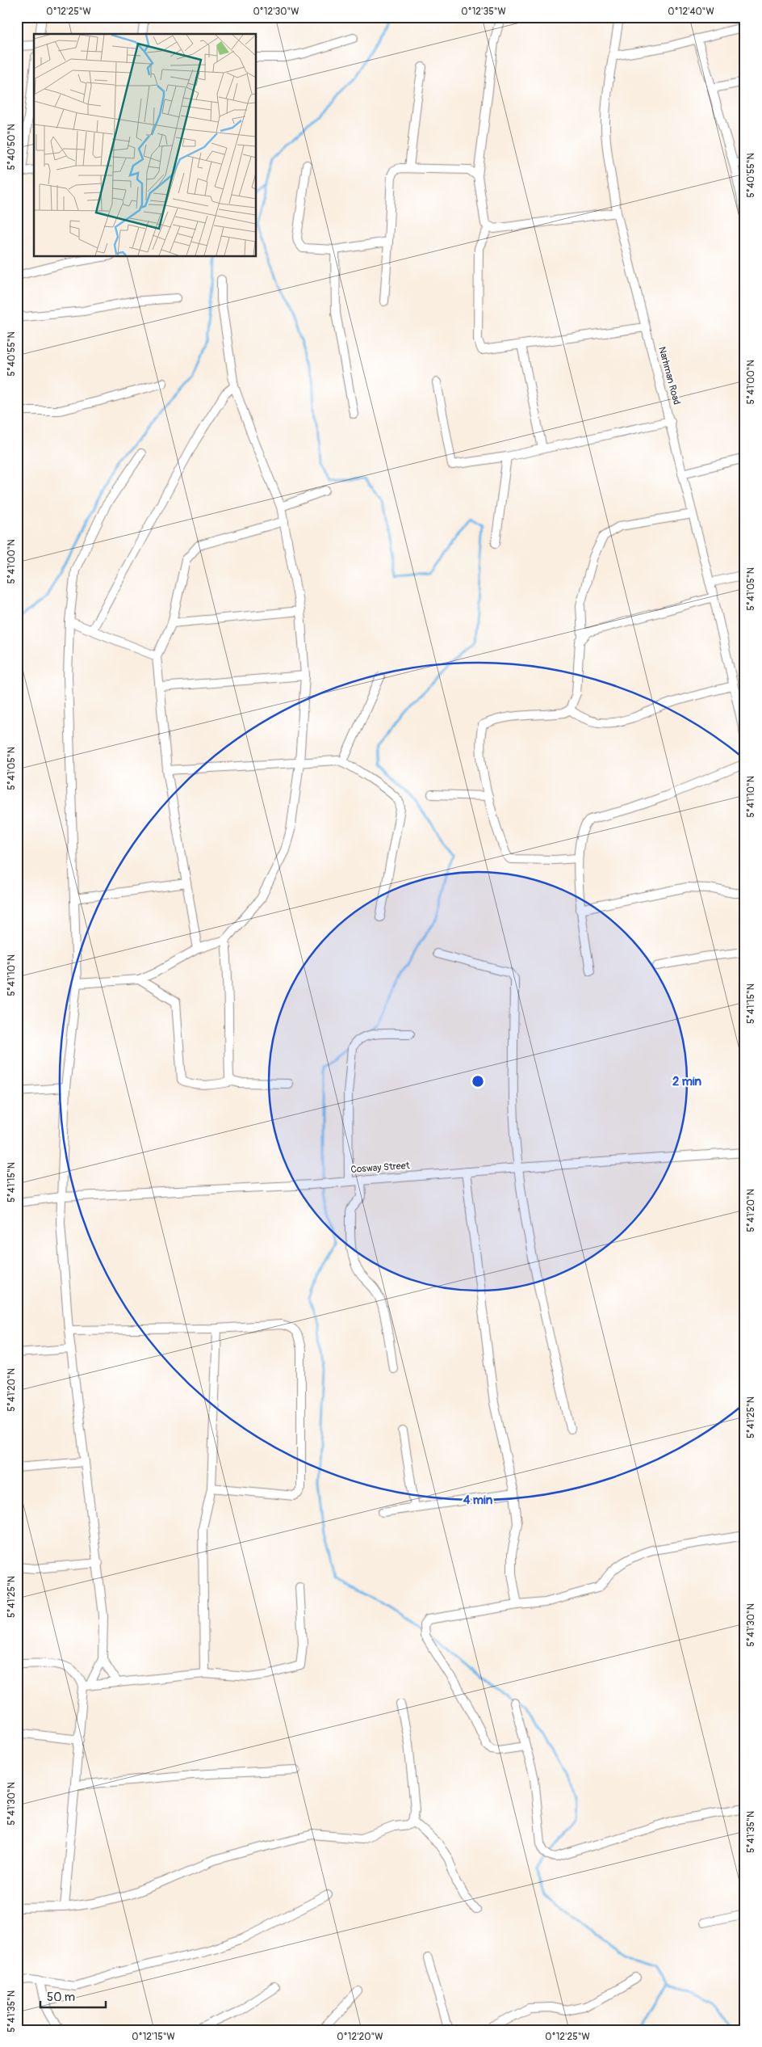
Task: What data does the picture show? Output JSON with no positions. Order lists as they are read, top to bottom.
{
  "streets": {
    "street": ["Narhman Road", "Cosway Street"]
  },
  "scale_bar": "50 m",
  "coordinates": [
    "0°12'25\"W",
    "0°12'30\"W",
    "0°12'35\"W",
    "0°12'40\"W",
    "5°40'50\"N",
    "5°40'55\"N",
    "5°41'00\"N",
    "5°41'05\"N",
    "5°41'10\"N",
    "5°41'15\"N",
    "5°41'20\"N",
    "5°41'25\"N",
    "5°41'30\"N",
    "5°41'35\"N",
    "0°12'15\"W",
    "0°12'20\"W"
  ],
  "rings": ["2 min", "4 min"]
}
